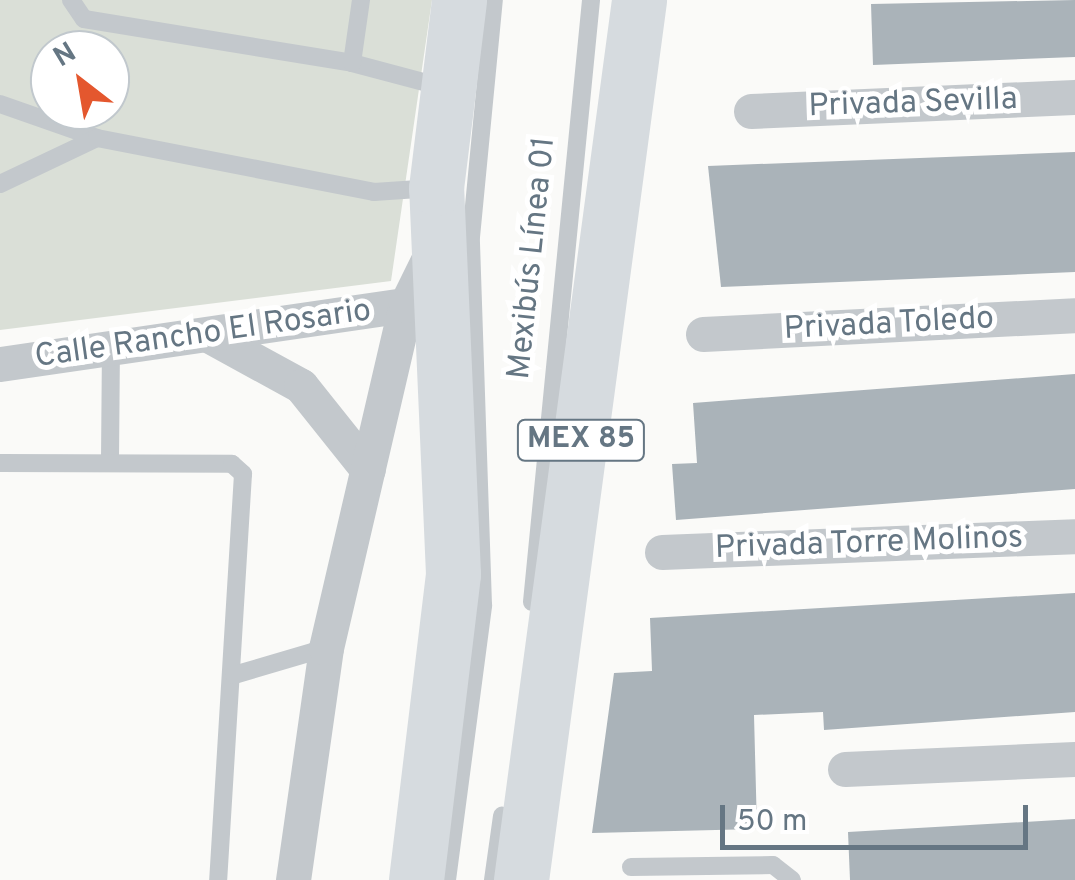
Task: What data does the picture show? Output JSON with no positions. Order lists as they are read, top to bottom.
{
  "streets": {
    "main road": ["MEX 85"],
    "street": [
      "Privada Sevilla",
      "Privada Toledo",
      "Calle Rancho El Rosario",
      "Privada Torre Molinos"
    ],
    "lane": ["Mexibús Línea 01"]
  },
  "scale_bar": "50 m",
  "north": "top left"
}
